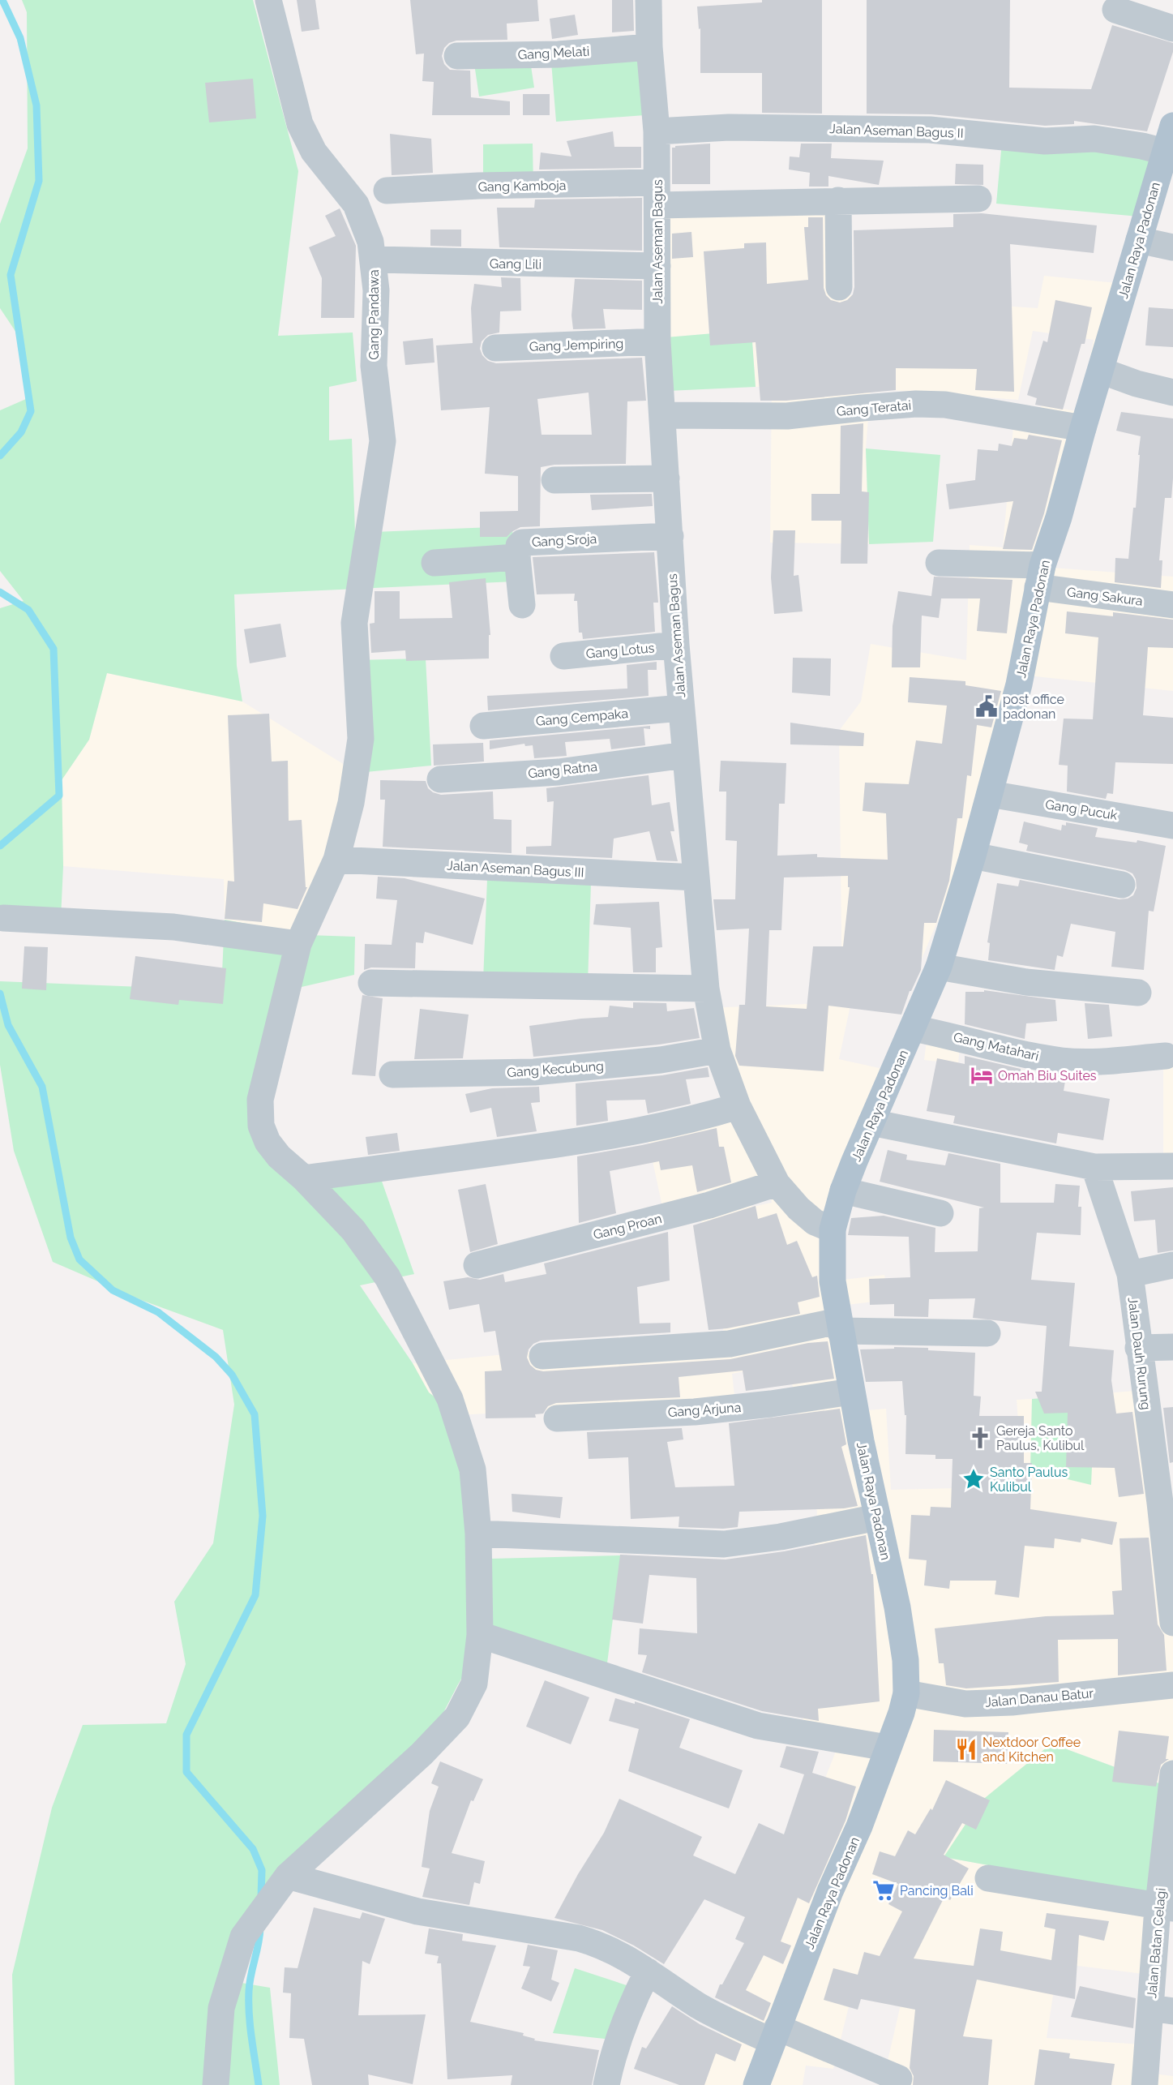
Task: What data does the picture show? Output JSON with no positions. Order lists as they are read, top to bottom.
{
  "streets": {
    "main road": ["Jalan Raya Padonan"],
    "street": [
      "Gang Melati",
      "Jalan Aseman Bagus II",
      "Gang Kamboja",
      "Jalan Aseman Bagus",
      "Gang Lili",
      "Gang Pandawa",
      "Gang Jempiring",
      "Gang Teratai",
      "Gang Sroja",
      "Gang Sakura",
      "Gang Lotus",
      "Gang Cempaka",
      "Gang Ratna",
      "Gang Pucuk",
      "Jalan Aseman Bagus III",
      "Gang Matahari",
      "Gang Kecubung",
      "Gang Proan",
      "Jalan Dauh Rurung",
      "Gang Arjuna",
      "Jalan Danau Batur",
      "Jalan Batan Celagi"
    ]
  },
  "crossings": [
    ["Gang Melati", "Jalan Aseman Bagus"],
    ["Jalan Aseman Bagus II", "Jalan Raya Padonan"],
    ["Jalan Aseman Bagus II", "Jalan Aseman Bagus"],
    ["Gang Kamboja", "Jalan Aseman Bagus"],
    ["Jalan Raya Padonan", "Jalan Aseman Bagus"],
    ["Jalan Raya Padonan", "Gang Teratai"],
    ["Jalan Raya Padonan", "Gang Sakura"],
    ["Jalan Raya Padonan", "Gang Pucuk"],
    ["Jalan Raya Padonan", "Gang Matahari"],
    ["Jalan Raya Padonan", "Gang Arjuna"],
    ["Jalan Raya Padonan", "Jalan Danau Batur"],
    ["Jalan Aseman Bagus", "Gang Lili"],
    ["Jalan Aseman Bagus", "Gang Jempiring"],
    ["Jalan Aseman Bagus", "Gang Teratai"],
    ["Jalan Aseman Bagus", "Gang Sroja"],
    ["Jalan Aseman Bagus", "Gang Lotus"],
    ["Jalan Aseman Bagus", "Gang Cempaka"],
    ["Jalan Aseman Bagus", "Gang Ratna"],
    ["Jalan Aseman Bagus", "Jalan Aseman Bagus III"],
    ["Jalan Aseman Bagus", "Gang Kecubung"],
    ["Jalan Aseman Bagus", "Gang Proan"],
    ["Gang Lili", "Gang Pandawa"],
    ["Gang Pandawa", "Jalan Aseman Bagus III"]
  ],
  "places": {
    "public building": ["post office padonan"],
    "hotel": ["Omah Biu Suites"],
    "church": ["Gereja Santo Paulus, Kulibul"],
    "place": ["Santo Paulus Kulibul"],
    "restaurant": ["Nextdoor Coffee and Kitchen"],
    "supermarket": ["Pancing Bali"]
  }
}
